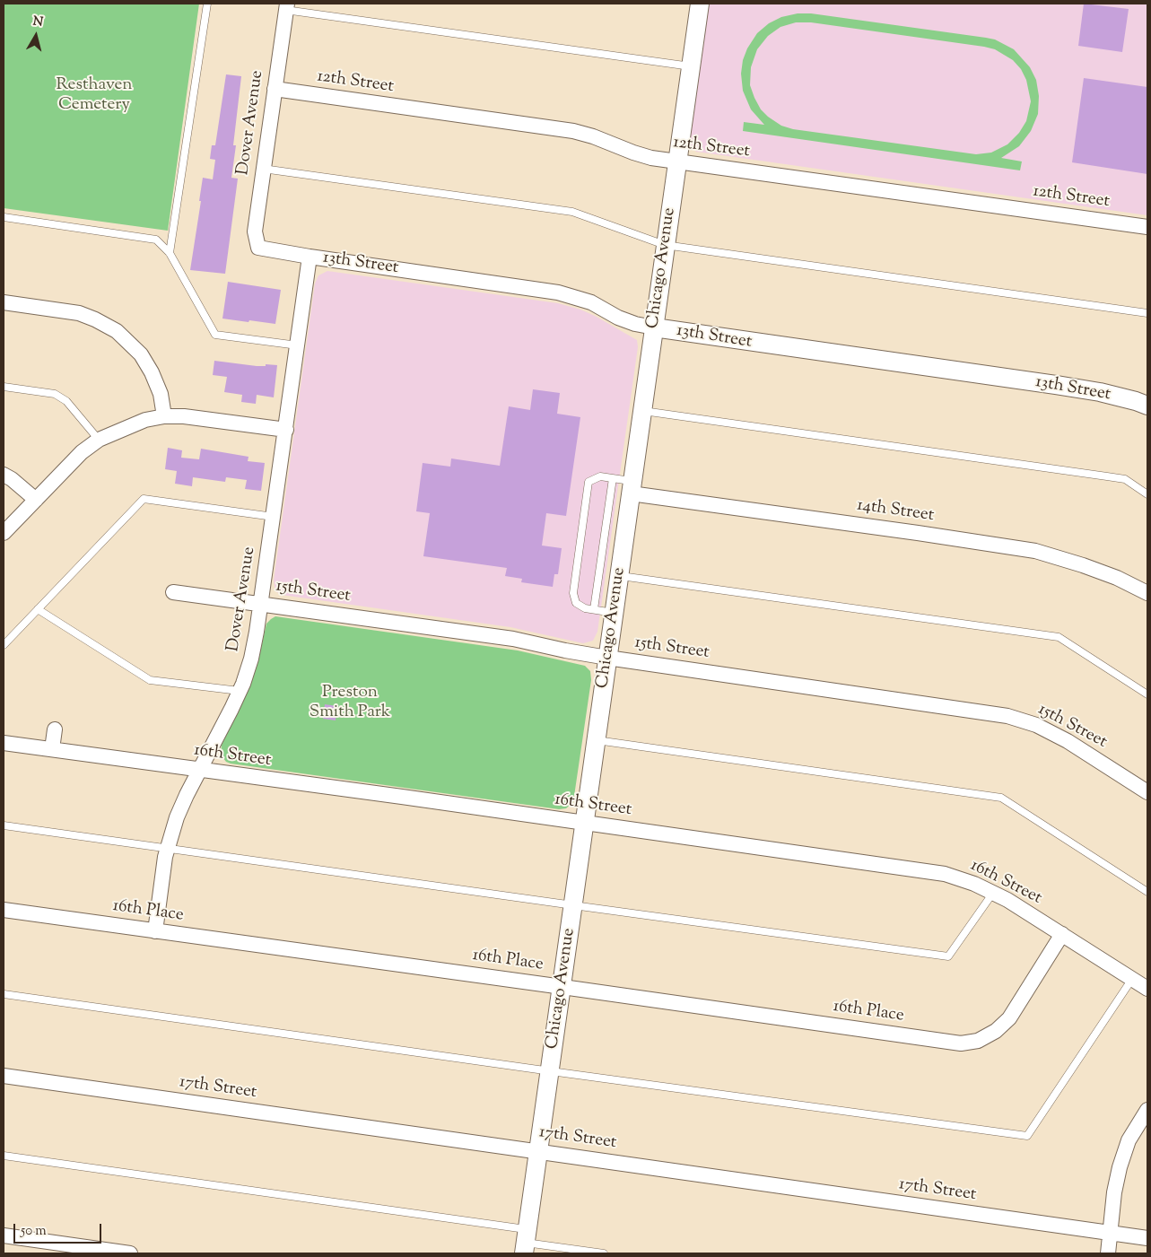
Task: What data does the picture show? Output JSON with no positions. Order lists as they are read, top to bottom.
{
  "streets": {
    "street": [
      "12th Street",
      "Dover Avenue",
      "13th Street",
      "Chicago Avenue",
      "14th Street",
      "15th Street",
      "16th Street",
      "16th Place",
      "17th Street"
    ]
  },
  "crossings": [
    ["12th Street", "Dover Avenue"],
    ["12th Street", "Chicago Avenue"],
    ["Dover Avenue", "13th Street"],
    ["Dover Avenue", "15th Street"],
    ["Dover Avenue", "16th Street"],
    ["Dover Avenue", "16th Place"],
    ["13th Street", "Chicago Avenue"],
    ["Chicago Avenue", "14th Street"],
    ["Chicago Avenue", "15th Street"],
    ["Chicago Avenue", "16th Street"],
    ["Chicago Avenue", "16th Place"],
    ["Chicago Avenue", "17th Street"],
    ["16th Street", "16th Place"]
  ],
  "parks": ["Resthaven Cemetery", "Preston Smith Park"],
  "scale_bar": "50 m",
  "north": "top"
}
